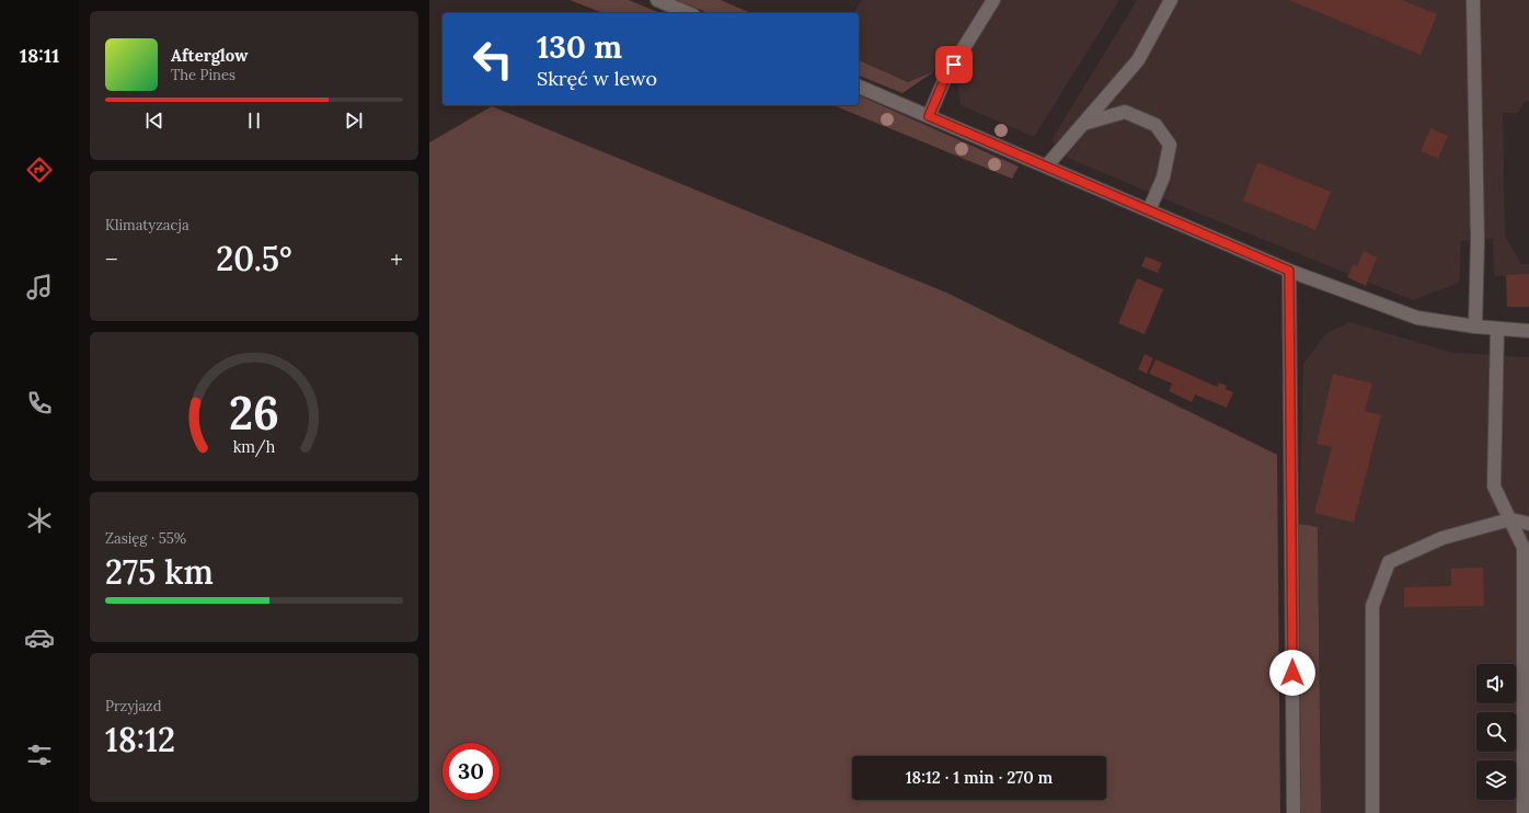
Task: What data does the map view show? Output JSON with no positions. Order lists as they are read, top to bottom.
{
  "page": {
    "tabs": "18:11",
    "turn": ["130 m", "Skręć w lewo"],
    "song": ["Afterglow", "The Pines"],
    "tile": [
      "Klimatyzacja",
      ["Zasięg · 55%", "275 km"],
      ["Przyjazd", "18:12"]
    ],
    "heat": ["−", "20.5°", "+"],
    "limit": "30",
    "trip": "18:12 · 1 min · 270 m",
    "gauge": ["26", "km/h"]
  }
}
